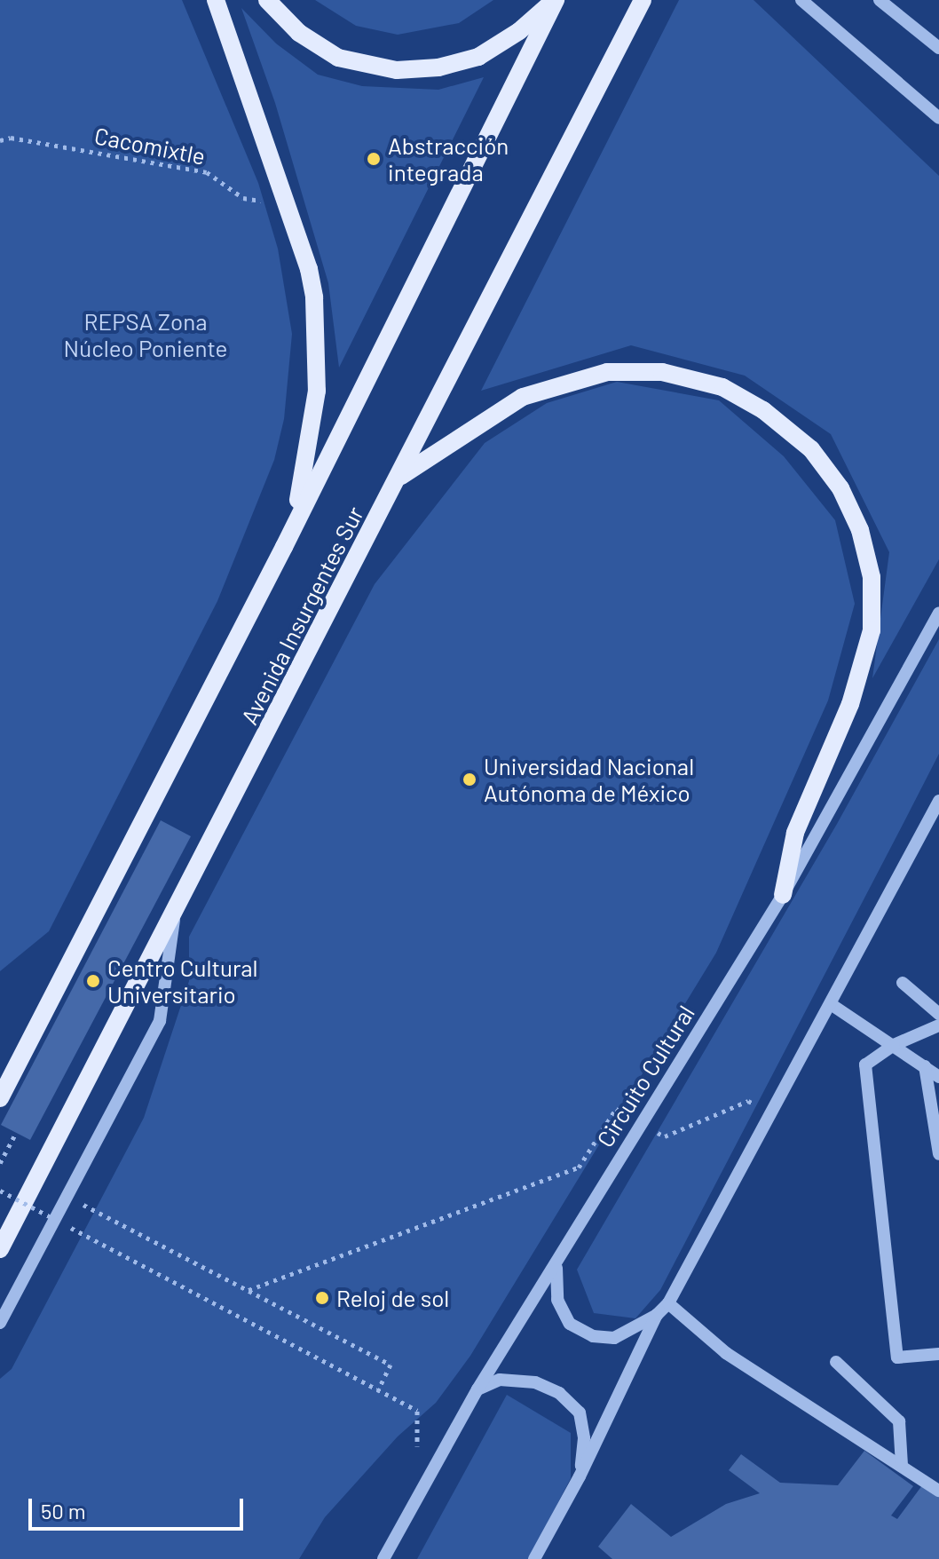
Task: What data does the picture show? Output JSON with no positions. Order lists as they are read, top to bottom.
{
  "streets": {
    "main road": ["Avenida Insurgentes Sur"],
    "street": ["Circuito Cultural"],
    "path": ["Cacomixtle"]
  },
  "parks": ["REPSA Zona Núcleo Poniente"],
  "places": [
    "Abstracción integrada",
    "Universidad Nacional Autónoma de México",
    "Centro Cultural Universitario",
    "Reloj de sol"
  ],
  "scale_bar": "50 m"
}
